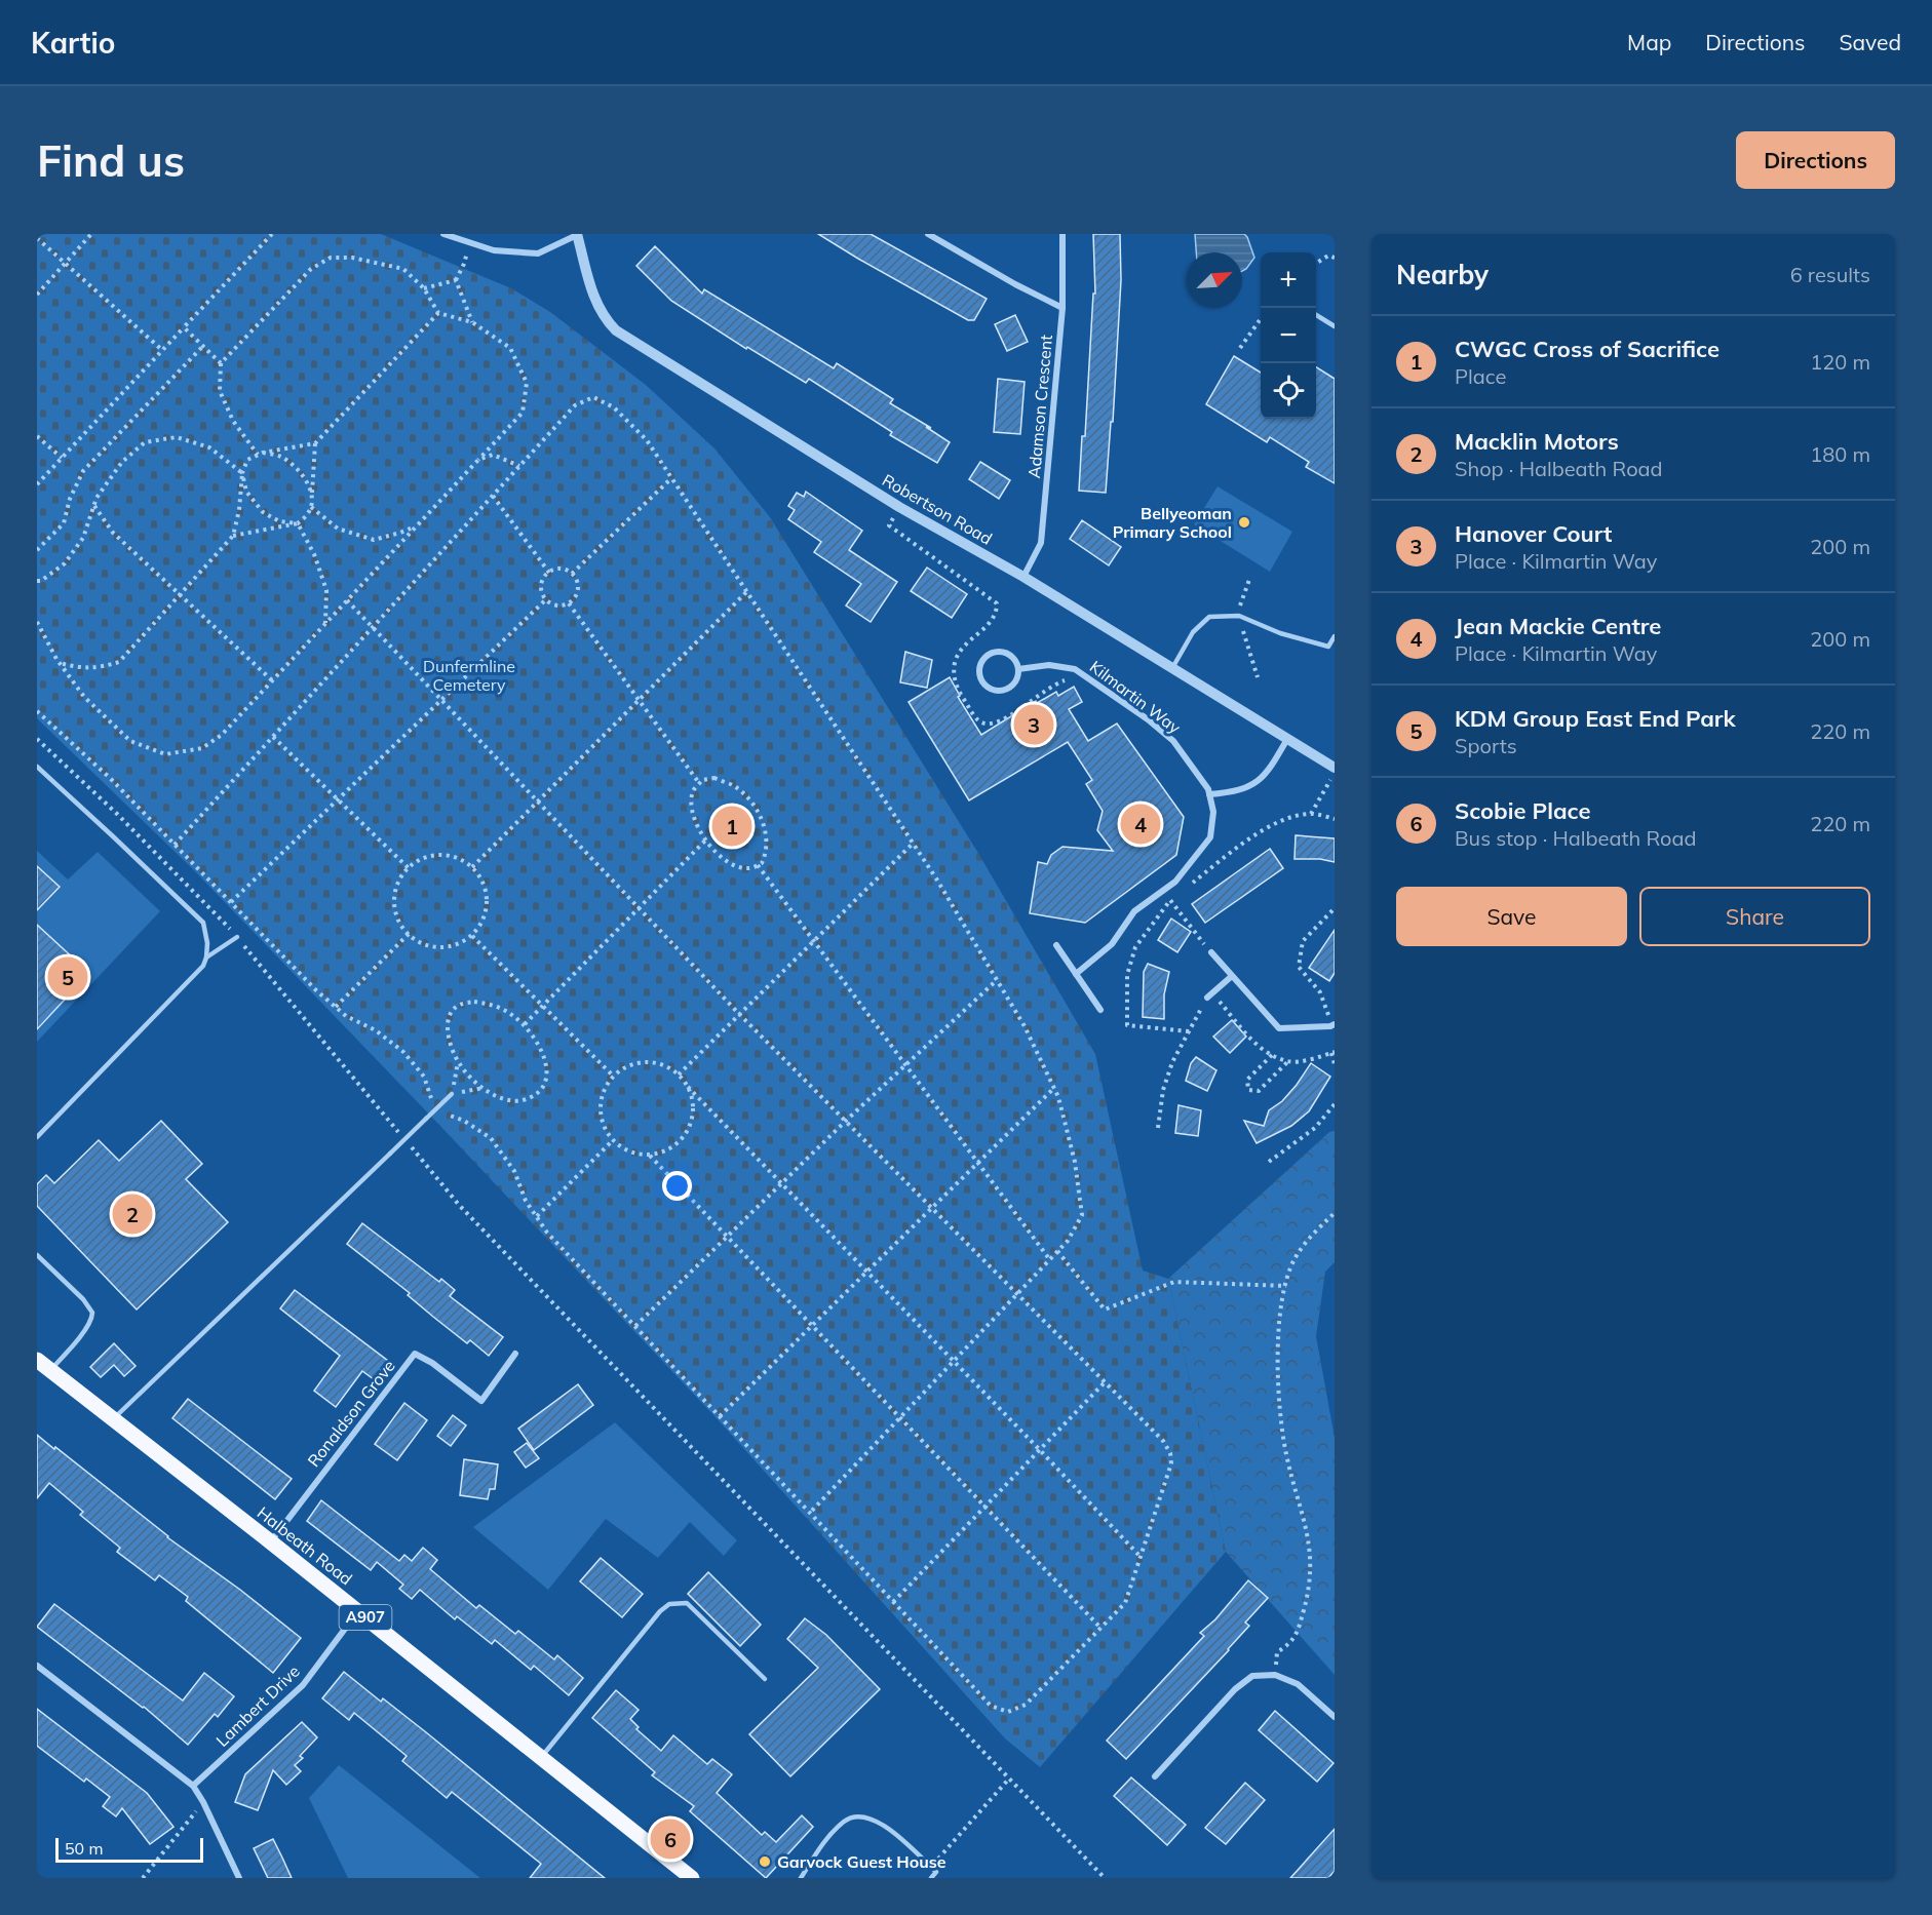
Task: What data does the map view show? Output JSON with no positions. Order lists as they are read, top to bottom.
{
  "streets": {
    "main road": ["Halbeath Road", "A907"],
    "street": [
      "Adamson Crescent",
      "Robertson Road",
      "Kilmartin Way",
      "Ronaldson Grove",
      "Lambert Drive"
    ]
  },
  "crossings": [
    ["Adamson Crescent", "Robertson Road"],
    ["Ronaldson Grove", "Halbeath Road"],
    ["Halbeath Road", "Lambert Drive"]
  ],
  "parks": ["Dunfermline Cemetery"],
  "places": ["Bellyeoman Primary School", "Garvock Guest House"],
  "scale_bar": "50 m",
  "north": "top right",
  "page": {
    "header": "Kartio",
    "nav": ["Map", "Directions", "Saved"],
    "buttons": [
      "Directions",
      ["Save", "Share"]
    ],
    "title": "Find us",
    "heading": ["Nearby", "6 results"],
    "map_buttons": ["+", "−"],
    "list": [
      {
        "mark": "1",
        "name": "CWGC Cross of Sacrifice",
        "note": "Place",
        "value": "120 m"
      },
      {
        "mark": "2",
        "name": "Macklin Motors",
        "note": "Shop · Halbeath Road",
        "value": "180 m"
      },
      {
        "mark": "3",
        "name": "Hanover Court",
        "note": "Place · Kilmartin Way",
        "value": "200 m"
      },
      {
        "mark": "4",
        "name": "Jean Mackie Centre",
        "note": "Place · Kilmartin Way",
        "value": "200 m"
      },
      {
        "mark": "5",
        "name": "KDM Group East End Park",
        "note": "Sports",
        "value": "220 m"
      },
      {
        "mark": "6",
        "name": "Scobie Place",
        "note": "Bus stop · Halbeath Road",
        "value": "220 m"
      }
    ],
    "pins": [
      "3",
      "4",
      "1",
      "5",
      "2",
      "6"
    ],
    "scale": "50 m"
  }
}
